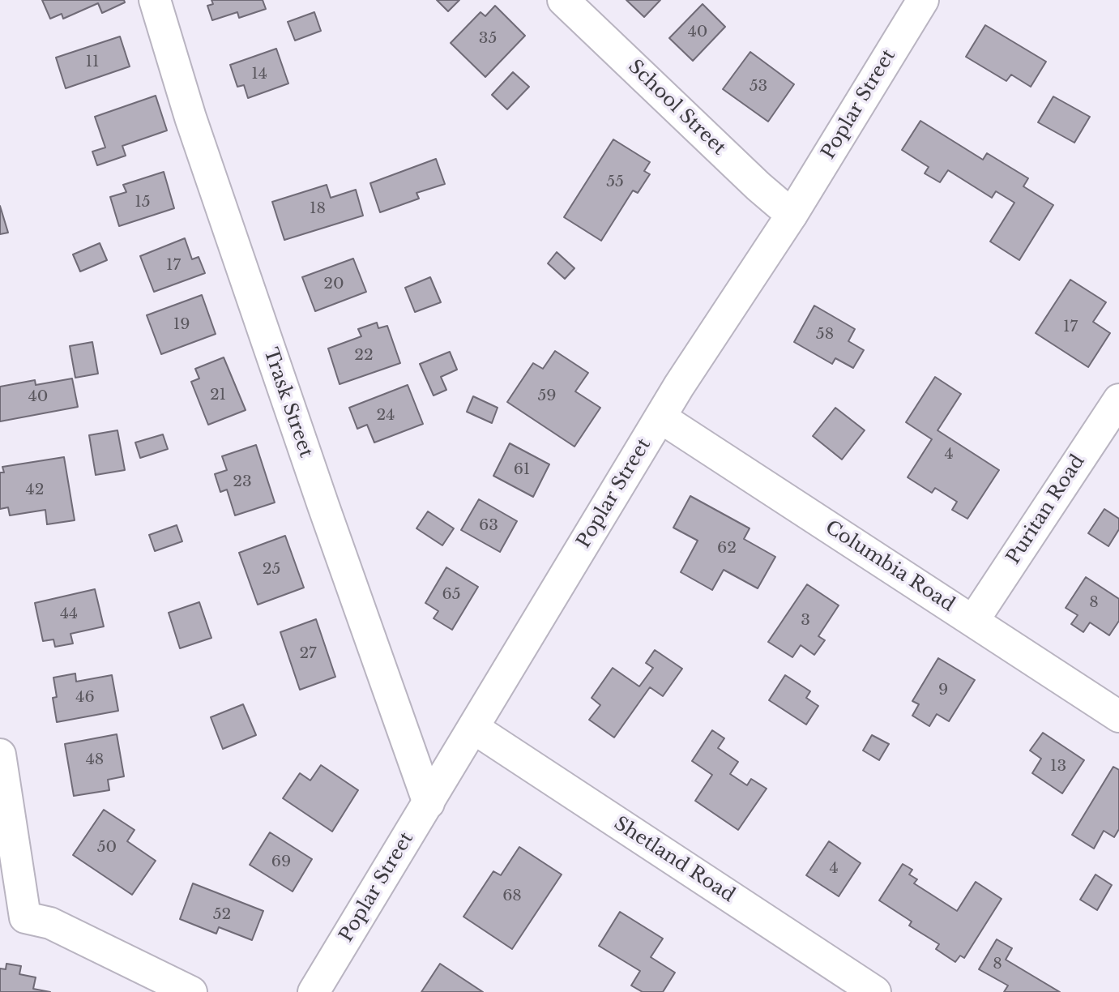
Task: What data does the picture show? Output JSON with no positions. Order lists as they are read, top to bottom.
{
  "streets": {
    "street": [
      "Poplar Street",
      "School Street",
      "Trask Street",
      "Puritan Road",
      "Columbia Road",
      "Shetland Road"
    ]
  },
  "crossings": [
    ["Poplar Street", "School Street"],
    ["Poplar Street", "Trask Street"],
    ["Poplar Street", "Columbia Road"],
    ["Poplar Street", "Shetland Road"],
    ["Puritan Road", "Columbia Road"]
  ],
  "house_numbers": [
    "40",
    "35",
    "11",
    "14",
    "53",
    "55",
    "15",
    "18",
    "17",
    "20",
    "19",
    "17",
    "58",
    "22",
    "21",
    "59",
    "40",
    "24",
    "4",
    "61",
    "23",
    "42",
    "63",
    "62",
    "25",
    "65",
    "8",
    "44",
    "3",
    "27",
    "9",
    "46",
    "48",
    "13",
    "50",
    "69",
    "4",
    "68",
    "52",
    "8"
  ]
}
